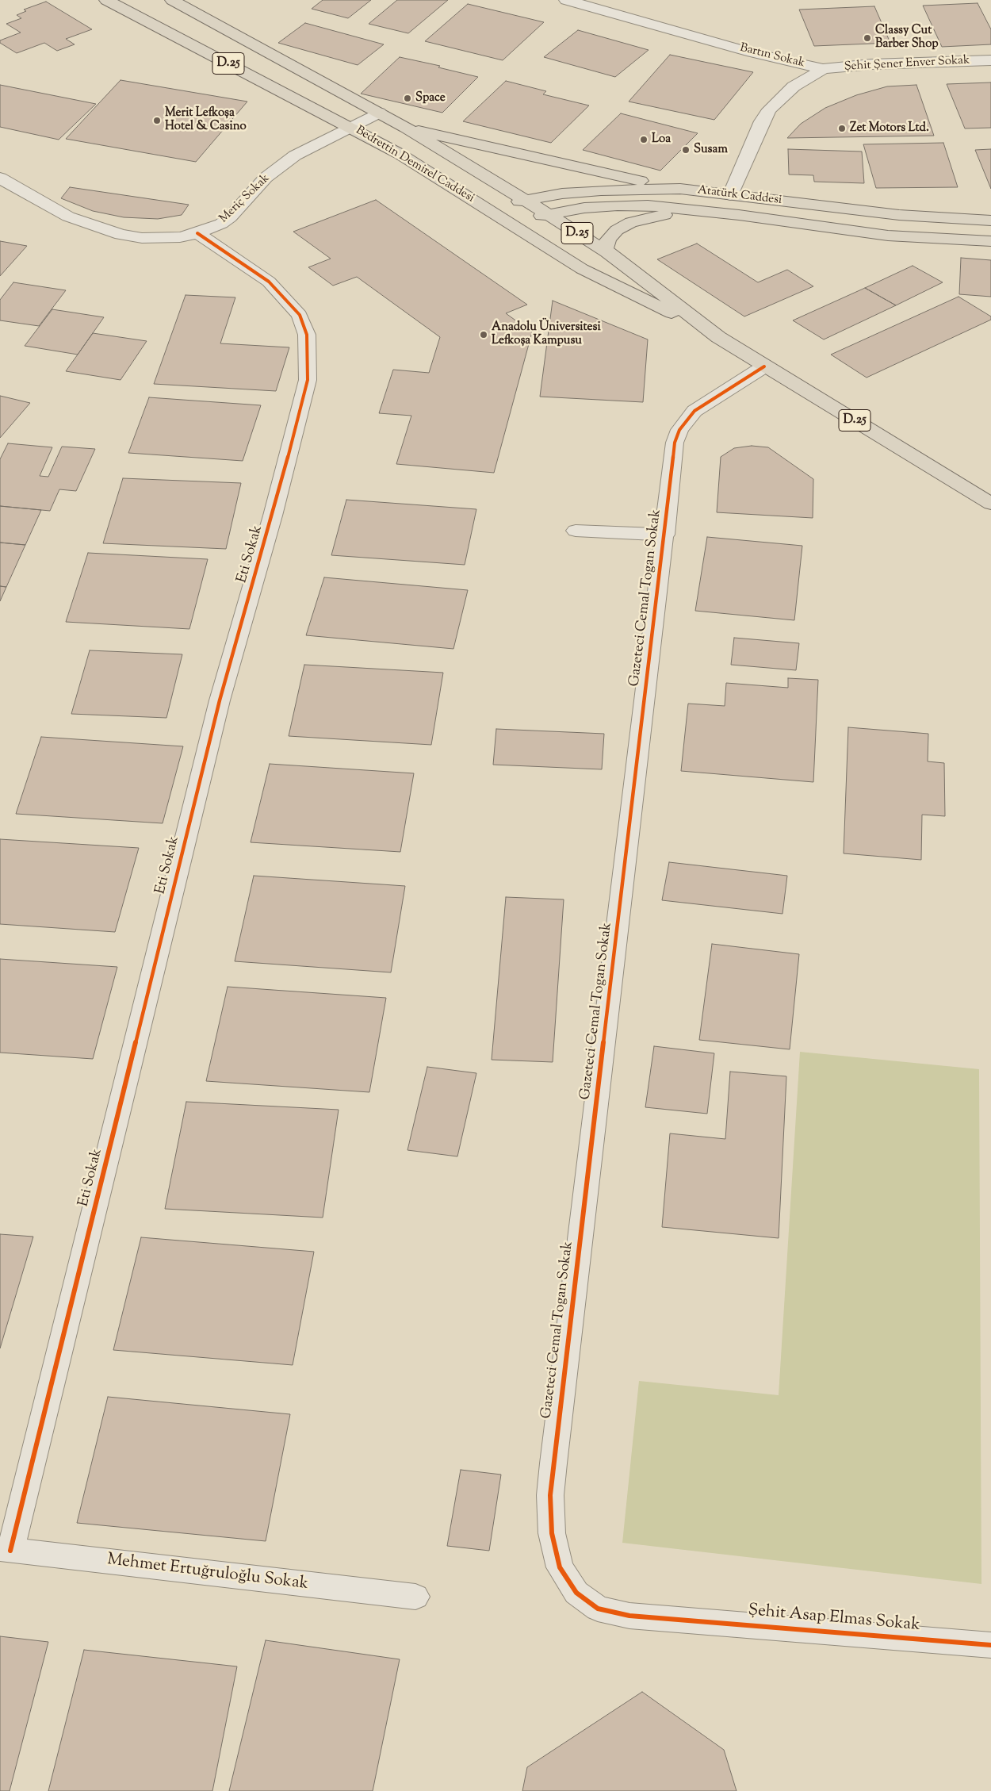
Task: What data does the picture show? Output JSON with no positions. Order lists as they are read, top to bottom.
{
  "streets": {
    "main road": ["D.25", "Bedrettin Demirel Caddesi", "Atatürk Caddesi"],
    "street": [
      "Bartın Sokak",
      "Şehit Şener Enver Sokak",
      "Meriç Sokak",
      "Eti Sokak",
      "Gazeteci Cemal Togan Sokak",
      "Mehmet Ertuğruloğlu Sokak",
      "Şehit Asap Elmas Sokak"
    ]
  },
  "crossings": [
    ["Bartın Sokak", "Şehit Şener Enver Sokak"],
    ["Bartın Sokak", "Atatürk Caddesi"],
    ["Bedrettin Demirel Caddesi", "Atatürk Caddesi"],
    ["Bedrettin Demirel Caddesi", "Meriç Sokak"],
    ["Bedrettin Demirel Caddesi", "Gazeteci Cemal Togan Sokak"],
    ["Meriç Sokak", "Eti Sokak"],
    ["Eti Sokak", "Mehmet Ertuğruloğlu Sokak"],
    ["Gazeteci Cemal Togan Sokak", "Şehit Asap Elmas Sokak"]
  ],
  "places": [
    "Classy Cut Barber Shop",
    "Space",
    "Merit Lefkoşa Hotel & Casino",
    "Zet Motors Ltd.",
    "Loa",
    "Susam",
    "Anadolu Üniversitesi Lefkoşa Kampusu"
  ]
}
